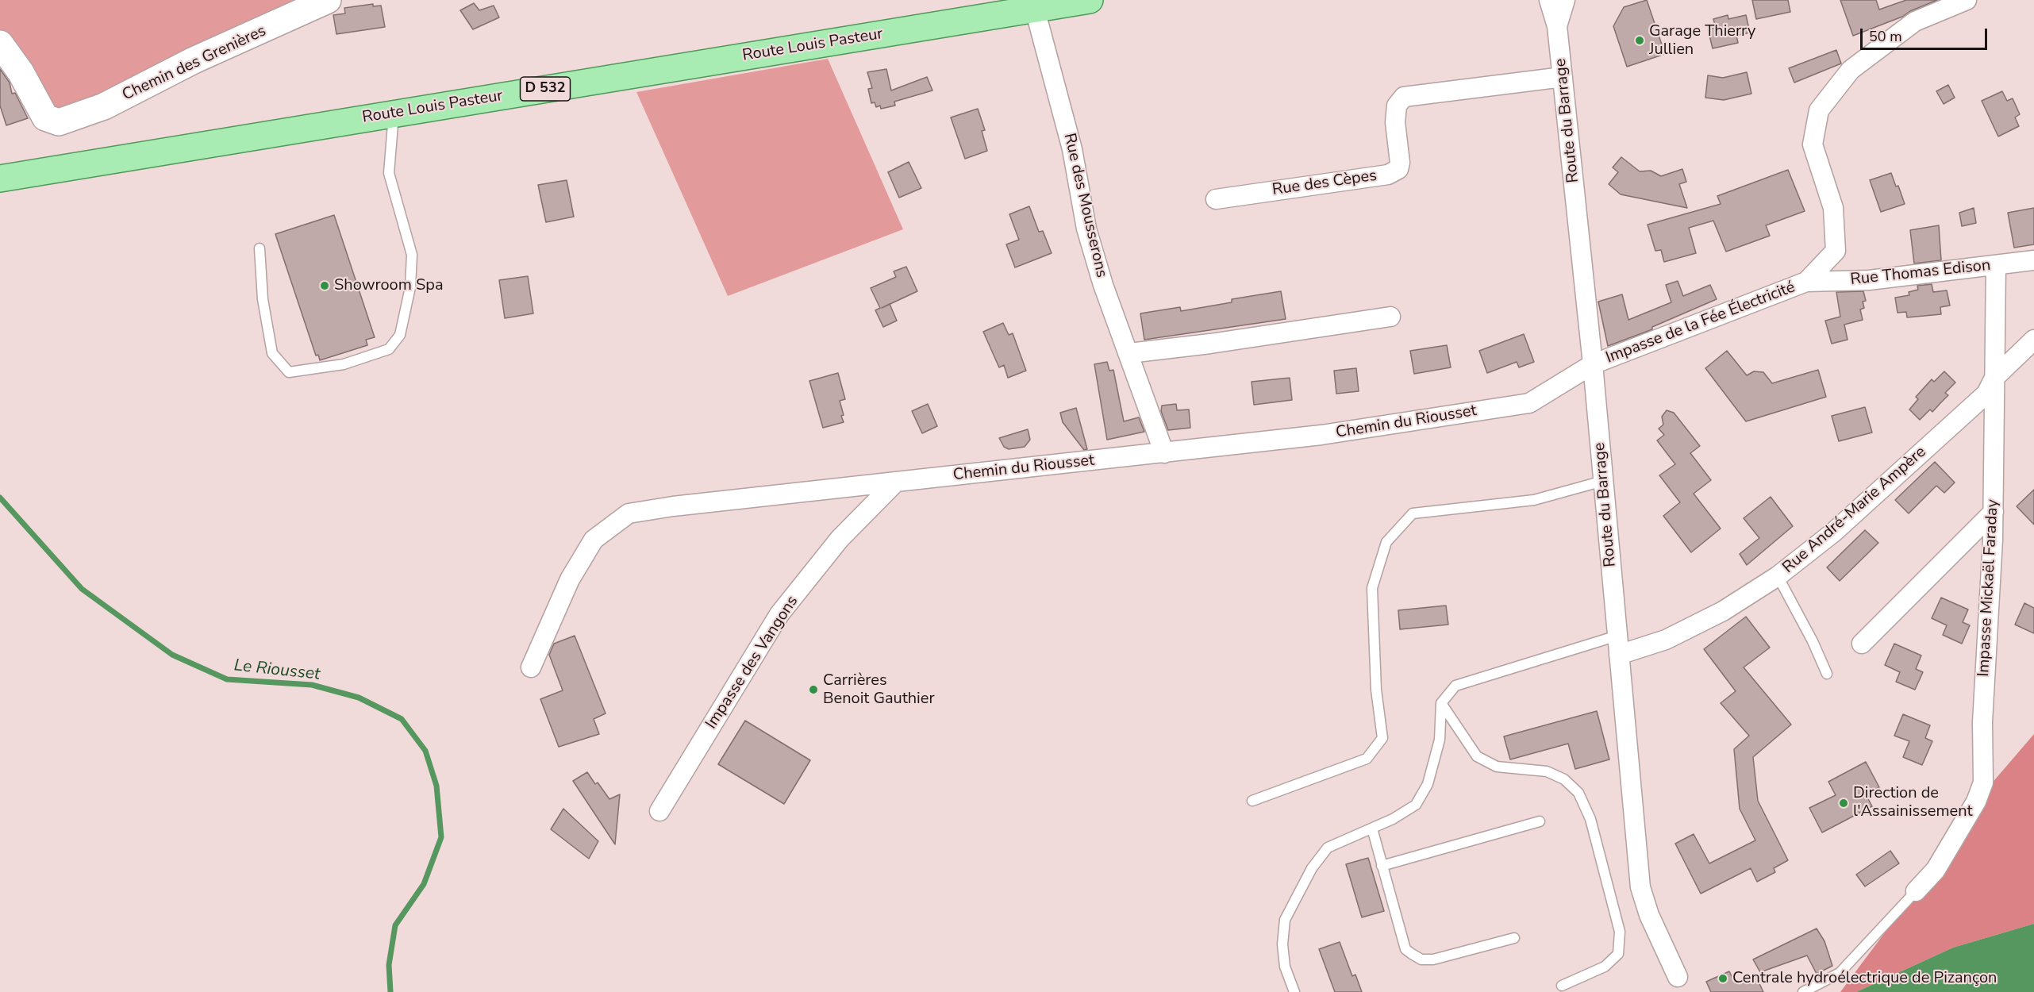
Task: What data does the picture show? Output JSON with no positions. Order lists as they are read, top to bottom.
{
  "streets": {
    "main road": ["Route Louis Pasteur", "D 532"],
    "street": [
      "Chemin des Grenières",
      "Route du Barrage",
      "Rue des Cèpes",
      "Rue des Mousserons",
      "Rue Thomas Edison",
      "Impasse de la Fée Électricité",
      "Chemin du Riousset",
      "Rue André-Marie Ampère",
      "Impasse Mickaël Faraday",
      "Impasse des Vangons"
    ]
  },
  "crossings": [
    ["Route Louis Pasteur", "Rue des Mousserons"],
    ["Route du Barrage", "Rue des Cèpes"],
    ["Route du Barrage", "Impasse de la Fée Électricité"],
    ["Route du Barrage", "Chemin du Riousset"],
    ["Route du Barrage", "Rue André-Marie Ampère"],
    ["Rue des Mousserons", "Chemin du Riousset"],
    ["Rue Thomas Edison", "Impasse de la Fée Électricité"],
    ["Rue Thomas Edison", "Impasse Mickaël Faraday"],
    ["Impasse de la Fée Électricité", "Chemin du Riousset"],
    ["Chemin du Riousset", "Impasse des Vangons"],
    ["Rue André-Marie Ampère", "Impasse Mickaël Faraday"]
  ],
  "water": ["Le Riousset"],
  "places": [
    "Garage Thierry Jullien",
    "Showroom Spa",
    "Carrières Benoit Gauthier",
    "Direction de l'Assainissement",
    "Centrale hydroélectrique de Pizançon"
  ],
  "scale_bar": "50 m"
}
